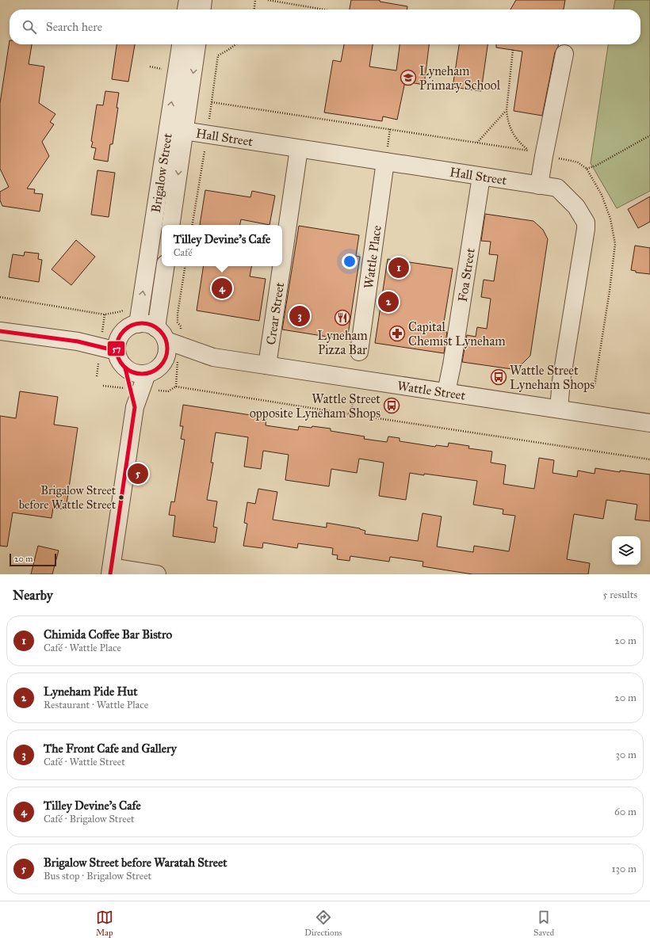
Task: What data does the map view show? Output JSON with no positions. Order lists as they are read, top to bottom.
{
  "streets": {
    "street": [
      "Hall Street",
      "Brigalow Street",
      "Wattle Place",
      "Foa Street",
      "Crear Street",
      "Wattle Street"
    ]
  },
  "crossings": [
    ["Hall Street", "Brigalow Street"],
    ["Hall Street", "Wattle Place"],
    ["Hall Street", "Foa Street"],
    ["Hall Street", "Crear Street"],
    ["Hall Street", "Wattle Street"],
    ["Brigalow Street", "Wattle Street"],
    ["Foa Street", "Wattle Street"],
    ["Crear Street", "Wattle Street"]
  ],
  "places": {
    "school or university": ["Lyneham Primary School"],
    "restaurant": ["Lyneham Pizza Bar"],
    "pharmacy": ["Capital Chemist Lyneham"],
    "bus stop": ["Wattle Street Lyneham Shops", "Wattle Street opposite Lyneham Shops"],
    "other": ["Brigalow Street before Wattle Street"]
  },
  "lines": ["transit line 57"],
  "scale_bar": "20 m",
  "page": {
    "search": "Search here",
    "popup": ["Tilley Devine's Cafe", "Café"],
    "pins": [
      "1",
      "4",
      "2",
      "3",
      "5"
    ],
    "scale": "20 m",
    "heading": ["Nearby", "5 results"],
    "list": [
      {
        "mark": "1",
        "name": "Chimida Coffee Bar Bistro",
        "note": "Café · Wattle Place",
        "value": "20 m"
      },
      {
        "mark": "2",
        "name": "Lyneham Pide Hut",
        "note": "Restaurant · Wattle Place",
        "value": "20 m"
      },
      {
        "mark": "3",
        "name": "The Front Cafe and Gallery",
        "note": "Café · Wattle Street",
        "value": "30 m"
      },
      {
        "mark": "4",
        "name": "Tilley Devine's Cafe",
        "note": "Café · Brigalow Street",
        "value": "60 m"
      },
      {
        "mark": "5",
        "name": "Brigalow Street before Waratah Street",
        "note": "Bus stop · Brigalow Street",
        "value": "130 m"
      }
    ],
    "nav": ["Map", "Directions", "Saved"]
  }
}
